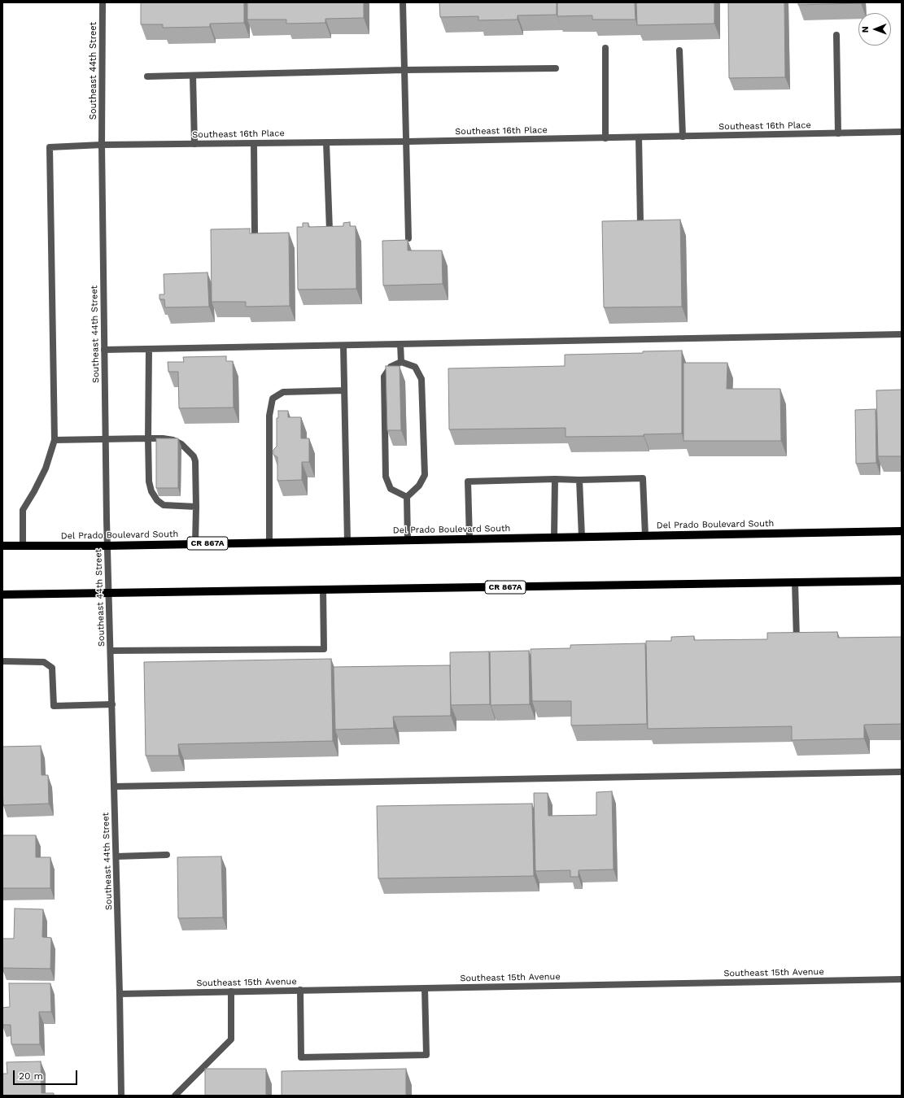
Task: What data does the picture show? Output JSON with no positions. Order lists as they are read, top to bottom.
{
  "streets": {
    "main road": ["Del Prado Boulevard South", "CR 867A"],
    "street": ["Southeast 44th Street", "Southeast 16th Place", "Southeast 15th Avenue"]
  },
  "crossings": [
    ["Southeast 44th Street", "Southeast 16th Place"],
    ["Southeast 44th Street", "Del Prado Boulevard South"],
    ["Southeast 44th Street", "CR 867A"],
    ["Southeast 44th Street", "Southeast 15th Avenue"]
  ],
  "scale_bar": "20 m",
  "north": "left"
}
